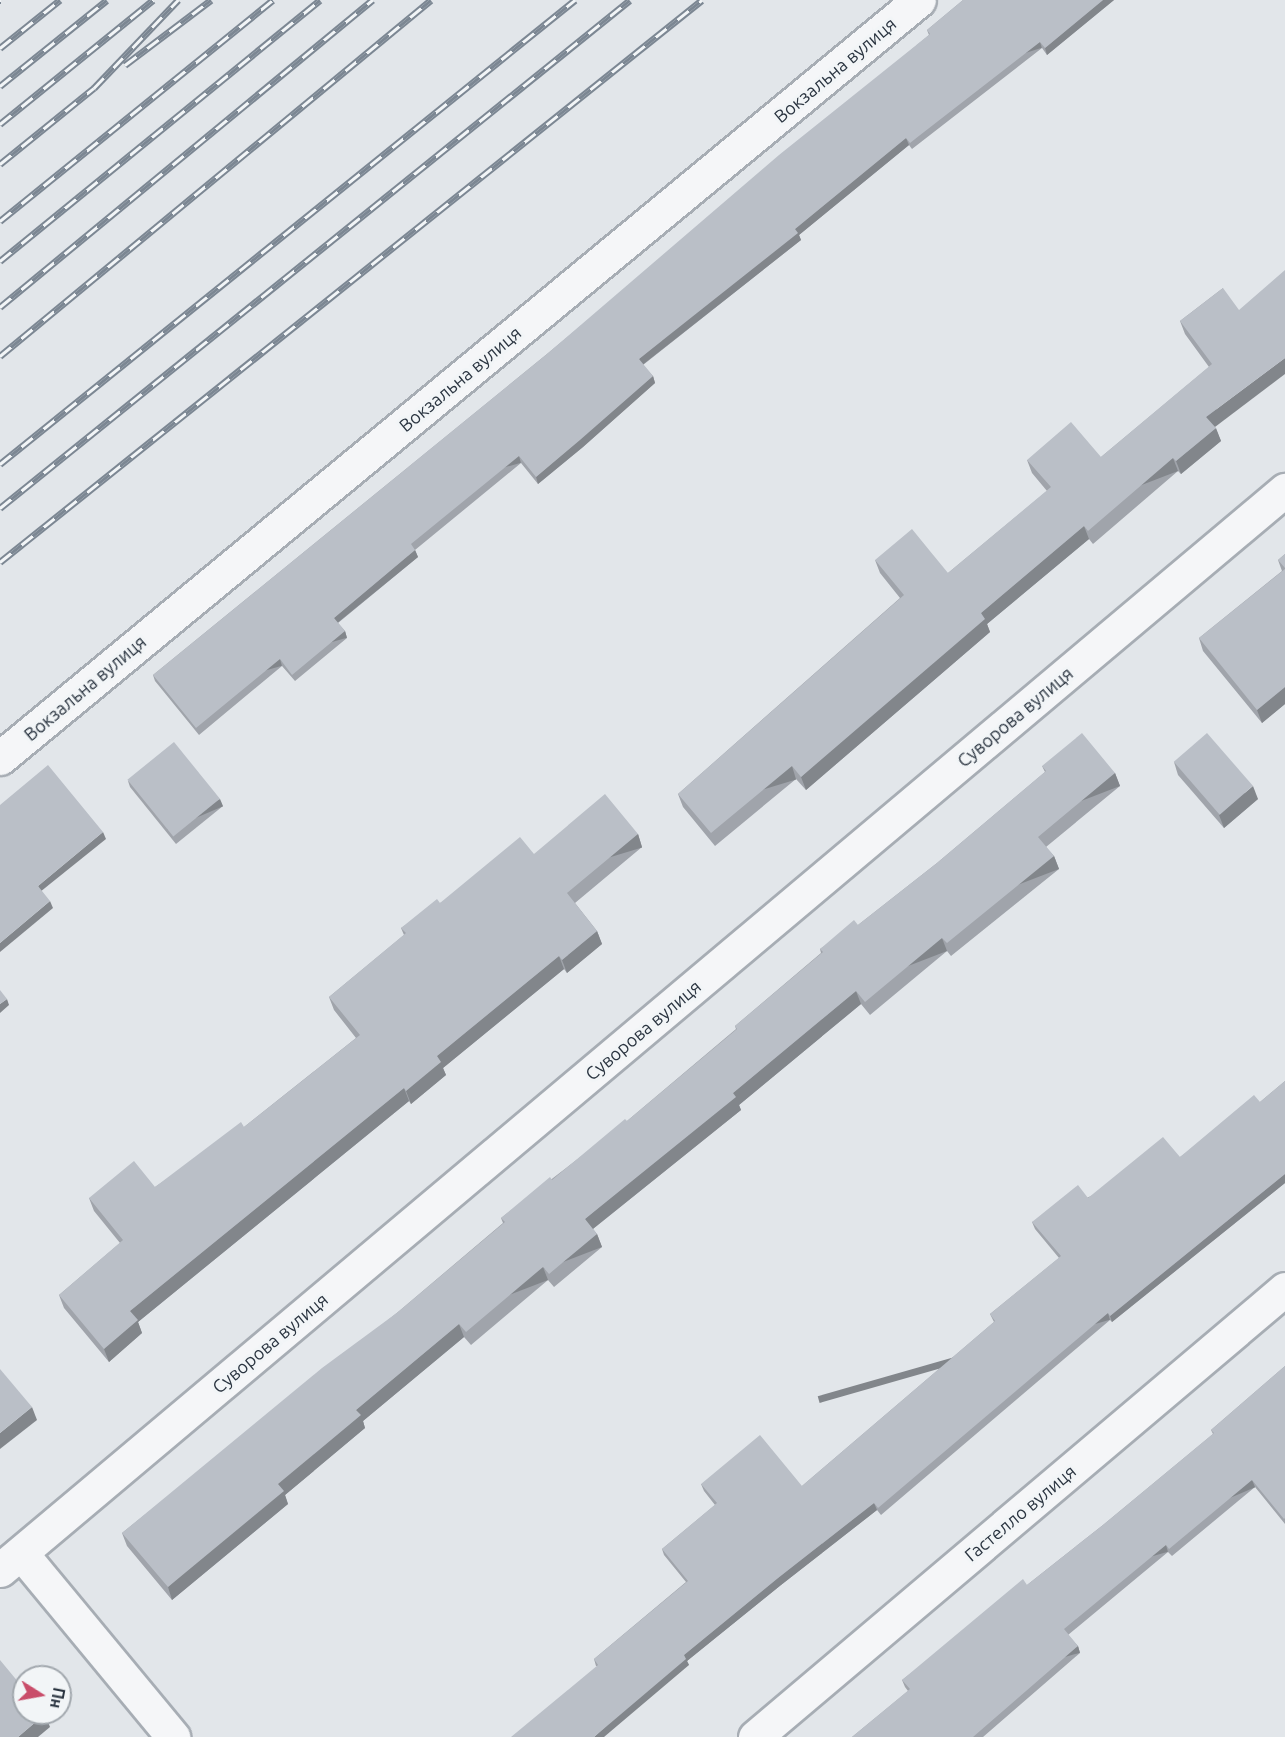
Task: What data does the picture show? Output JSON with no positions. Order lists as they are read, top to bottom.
{
  "streets": {
    "street": ["Вокзальна вулиця", "Суворова вулиця", "Гастелло вулиця"]
  },
  "north": "right"
}
